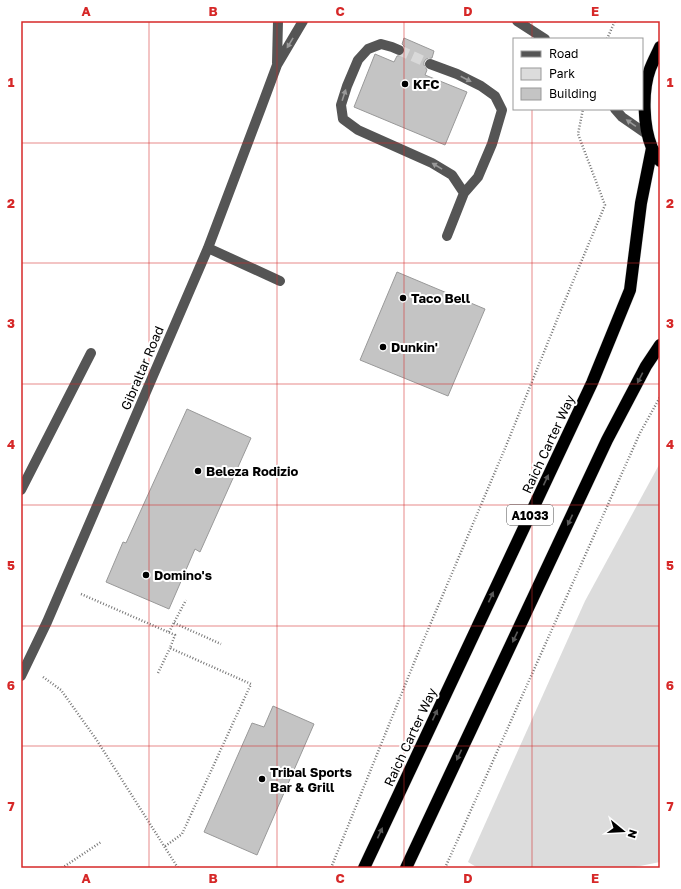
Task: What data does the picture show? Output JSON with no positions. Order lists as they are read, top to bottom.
{
  "streets": {
    "highway": ["Raich Carter Way", "A1033"],
    "street": ["Gibraltar Road"]
  },
  "crossings": [
    ["Raich Carter Way", "A1033"]
  ],
  "places": [
    "KFC",
    "Taco Bell",
    "Dunkin'",
    "Beleza Rodizio",
    "Domino's",
    "Tribal Sports Bar & Grill"
  ],
  "legend": ["Road", "Park", "Building"],
  "north": "right",
  "grid": {
    "columns": [
      "A",
      "B",
      "C",
      "D",
      "E"
    ],
    "rows": [
      "1",
      "2",
      "3",
      "4",
      "5",
      "6",
      "7"
    ]
  }
}
